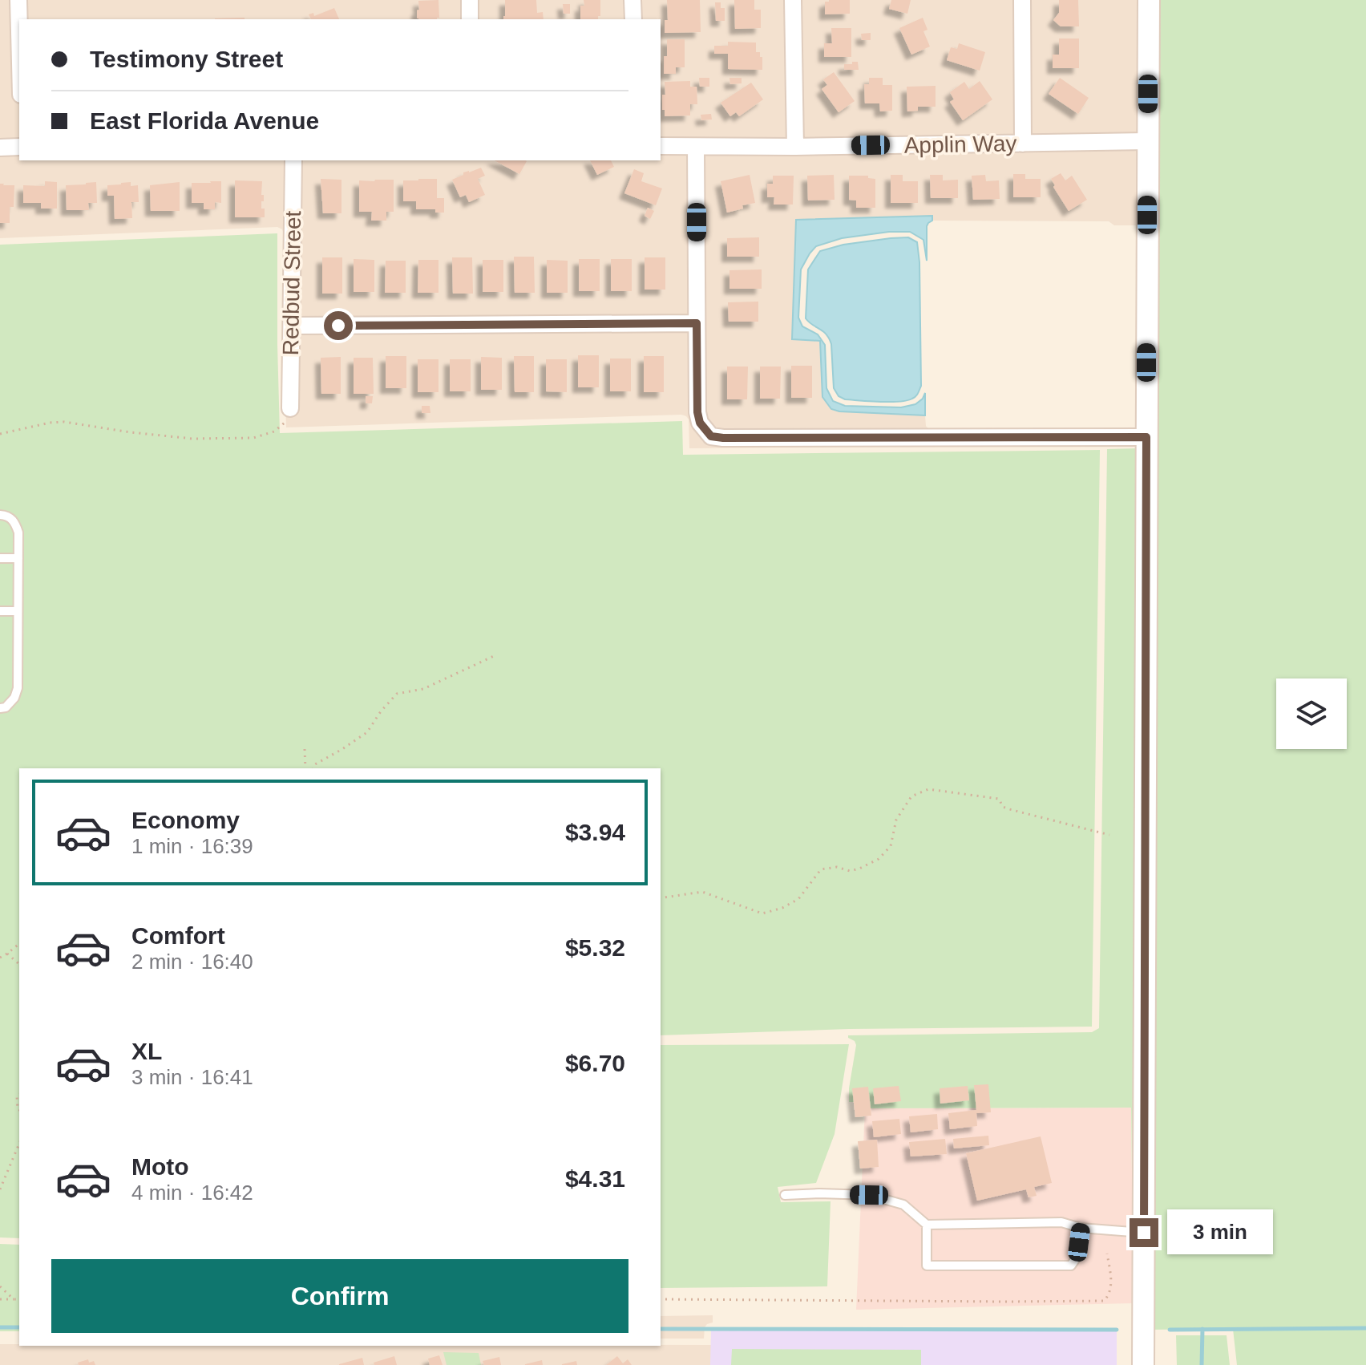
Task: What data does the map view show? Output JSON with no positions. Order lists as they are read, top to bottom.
{
  "streets": {
    "street": ["Applin Way", "Redbud Street"]
  },
  "page": {
    "banner": ["Testimony Street", "East Florida Avenue"],
    "list": [
      {
        "name": "Economy",
        "note": "1 min · 16:39",
        "value": "$3.94"
      },
      {
        "name": "Comfort",
        "note": "2 min · 16:40",
        "value": "$5.32"
      },
      {
        "name": "XL",
        "note": "3 min · 16:41",
        "value": "$6.70"
      },
      {
        "name": "Moto",
        "note": "4 min · 16:42",
        "value": "$4.31"
      }
    ],
    "bubble": "3 min",
    "buttons": "Confirm"
  }
}
